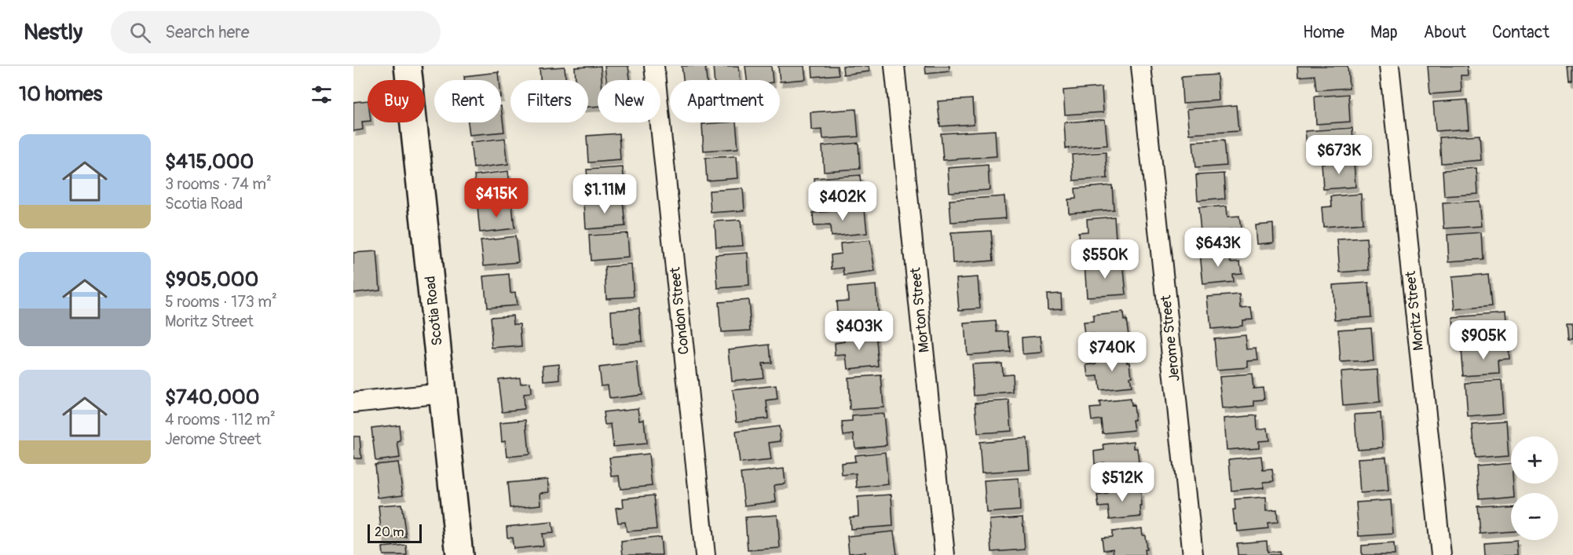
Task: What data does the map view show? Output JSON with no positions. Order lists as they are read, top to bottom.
{
  "streets": {
    "street": [
      "Morton Street",
      "Scotia Road",
      "Condon Street",
      "Moritz Street",
      "Jerome Street"
    ]
  },
  "scale_bar": "20 m",
  "page": {
    "header": "Nestly",
    "search": "Search here",
    "nav": [
      "Home",
      "Map",
      "About",
      "Contact"
    ],
    "heading": "10 homes",
    "chip": [
      "Buy",
      "Rent",
      "Filters",
      "New",
      "Apartment"
    ],
    "list": [
      {
        "name": "$415,000",
        "note": "3 rooms · 74 m² · Scotia Road"
      },
      {
        "name": "$905,000",
        "note": "5 rooms · 173 m² · Moritz Street"
      },
      {
        "name": "$740,000",
        "note": "4 rooms · 112 m² · Jerome Street"
      }
    ],
    "price": [
      "$673K",
      "$1.11M",
      "$415K",
      "$402K",
      "$643K",
      "$550K",
      "$403K",
      "$905K",
      "$740K",
      "$512K"
    ],
    "map_buttons": ["+", "−"],
    "scale": "20 m"
  }
}
